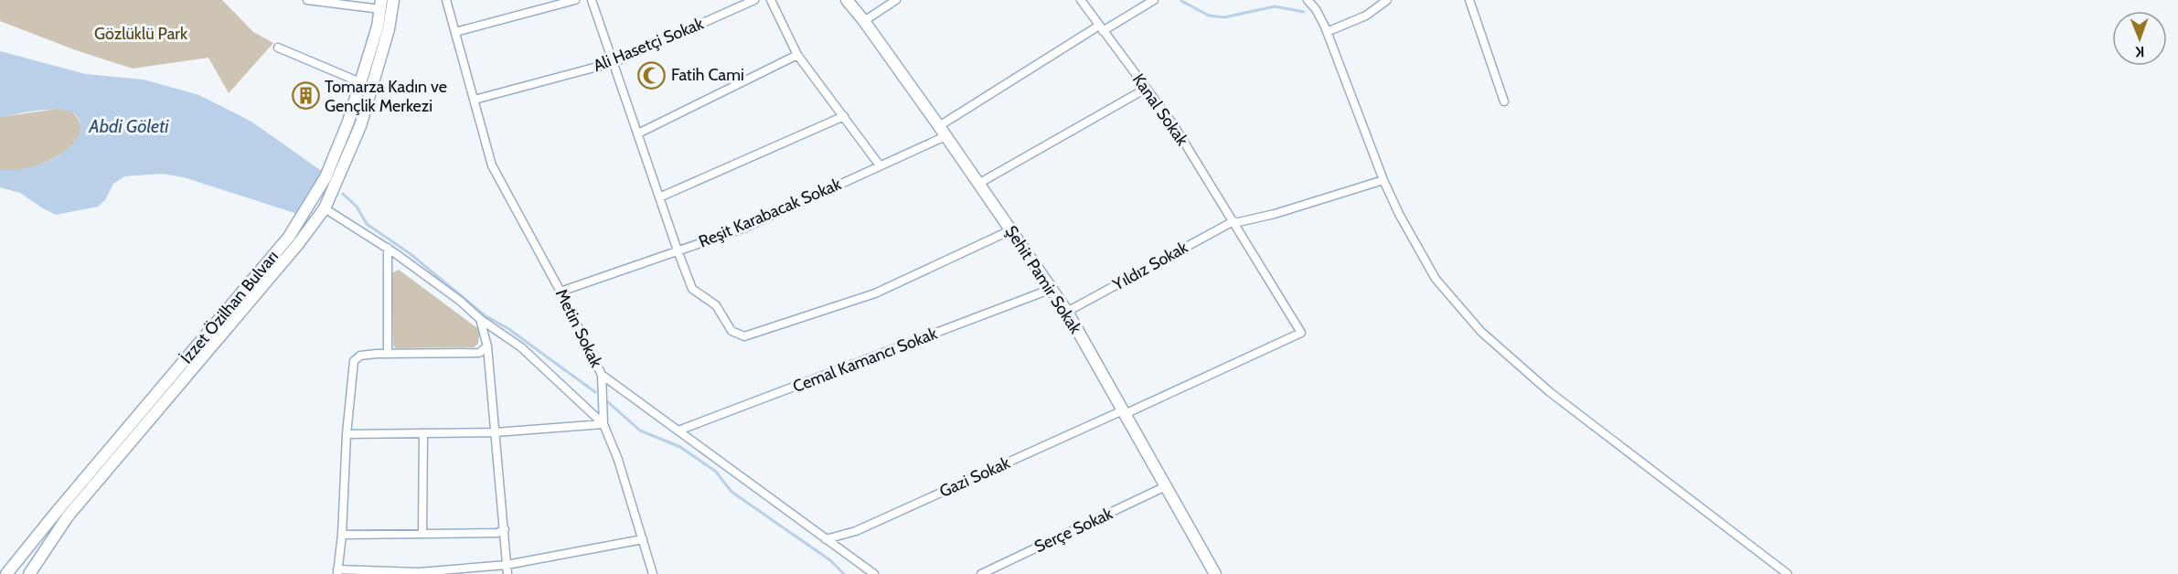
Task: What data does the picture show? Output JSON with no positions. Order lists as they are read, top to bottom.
{
  "streets": {
    "main road": ["Şehit Pamir Sokak", "İzzet Özilhan Bulvarı"],
    "street": [
      "Ali Hasetçi Sokak",
      "Kanal Sokak",
      "Reşit Karabacak Sokak",
      "Yıldız Sokak",
      "Metin Sokak",
      "Cemal Kamancı Sokak",
      "Gazi Sokak",
      "Serçe Sokak"
    ]
  },
  "crossings": [
    ["Ali Hasetçi Sokak", "Metin Sokak"],
    ["Kanal Sokak", "Reşit Karabacak Sokak"],
    ["Kanal Sokak", "Yıldız Sokak"],
    ["Kanal Sokak", "Gazi Sokak"],
    ["Reşit Karabacak Sokak", "Şehit Pamir Sokak"],
    ["Reşit Karabacak Sokak", "Metin Sokak"],
    ["Yıldız Sokak", "Şehit Pamir Sokak"],
    ["Şehit Pamir Sokak", "Cemal Kamancı Sokak"],
    ["Şehit Pamir Sokak", "Gazi Sokak"],
    ["Şehit Pamir Sokak", "Serçe Sokak"],
    ["Metin Sokak", "Cemal Kamancı Sokak"],
    ["Metin Sokak", "Gazi Sokak"]
  ],
  "water": ["Abdi Göleti"],
  "parks": ["Gözlüklü Park"],
  "places": {
    "mosque": ["Fatih Cami"],
    "building": ["Tomarza Kadın ve Gençlik Merkezi"]
  },
  "north": "bottom"
}
